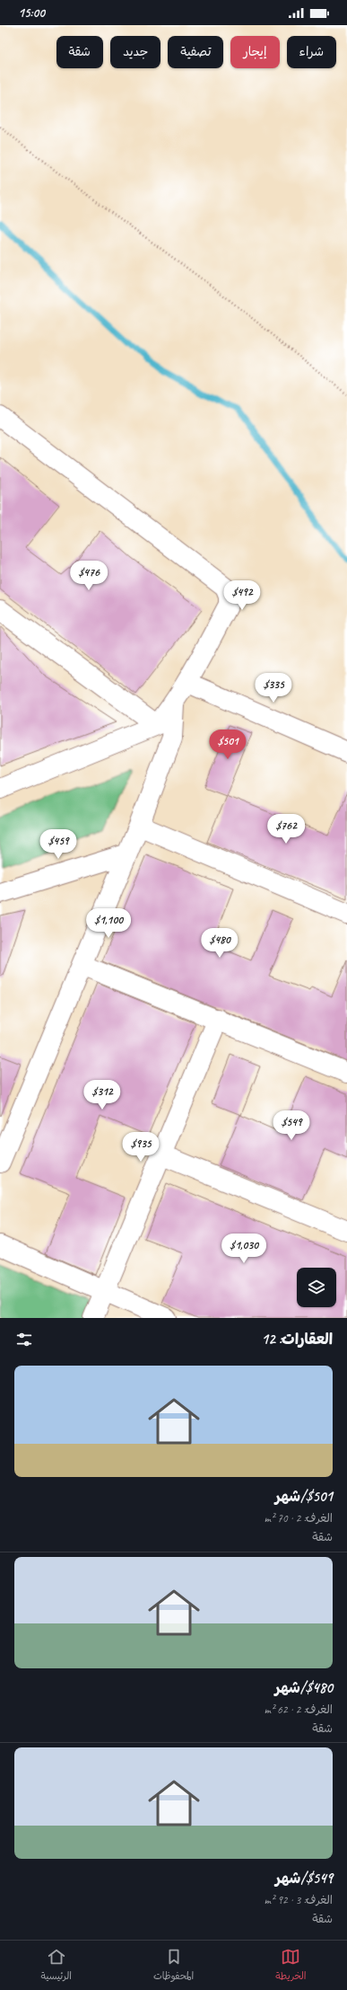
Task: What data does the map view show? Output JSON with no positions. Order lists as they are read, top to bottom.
{
  "page": {
    "status": "15:00",
    "chip": [
      "شراء",
      "إيجار",
      "تصفية",
      "جديد",
      "شقة"
    ],
    "price": [
      "$476",
      "$492",
      "$335",
      "$501",
      "$762",
      "$459",
      "$1,100",
      "$480",
      "$312",
      "$549",
      "$935",
      "$1,030"
    ],
    "heading": "العقارات: 12",
    "list": [
      {
        "name": "$501/شهر",
        "note": "الغرف: 2 · 70 m² · شقة"
      },
      {
        "name": "$480/شهر",
        "note": "الغرف: 2 · 62 m² · شقة"
      },
      {
        "name": "$549/شهر",
        "note": "الغرف: 3 · 92 m² · شقة"
      }
    ],
    "tabs": ["الخريطة", "المحفوظات", "الرئيسية"]
  }
}
